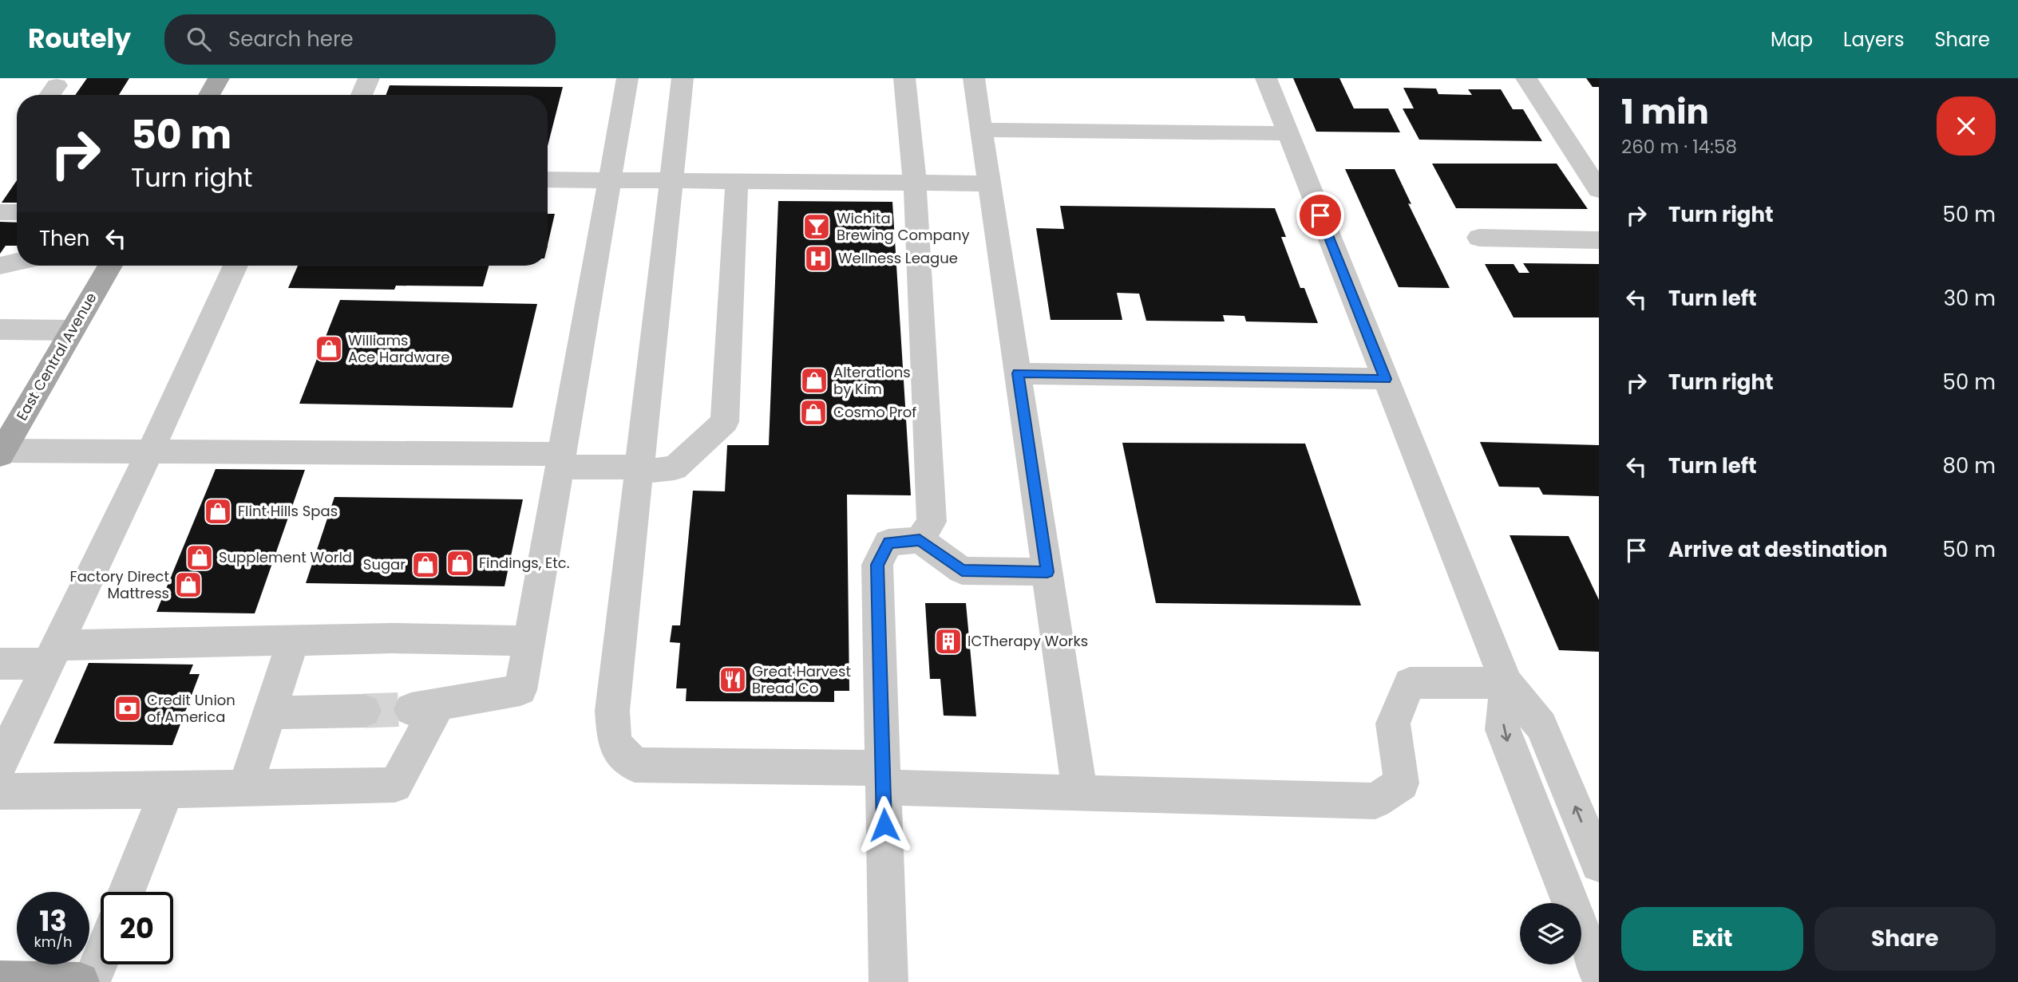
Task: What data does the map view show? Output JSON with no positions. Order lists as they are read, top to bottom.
{
  "streets": {
    "main road": ["East Central Avenue"]
  },
  "places": {
    "bar": ["Wichita Brewing Company"],
    "hospital": ["Wellness League"],
    "shop": [
      "Williams Ace Hardware",
      "Alterations by Kim",
      "Cosmo Prof",
      "Flint Hills Spas",
      "Supplement World",
      "Findings, Etc.",
      "Sugar",
      "Factory Direct Mattress"
    ],
    "building": ["ICTherapy Works"],
    "restaurant": ["Great Harvest Bread Co"],
    "bank": ["Credit Union of America"]
  },
  "page": {
    "header": "Routely",
    "search": "Search here",
    "nav": ["Map", "Layers", "Share"],
    "heading": ["1 min", "260 m · 14:58"],
    "turn": ["50 m", "Turn right"],
    "list": [
      {
        "name": "Turn right",
        "value": "50 m"
      },
      {
        "name": "Turn left",
        "value": "30 m"
      },
      {
        "name": "Turn right",
        "value": "50 m"
      },
      {
        "name": "Turn left",
        "value": "80 m"
      },
      {
        "name": "Arrive at destination",
        "value": "50 m"
      }
    ],
    "then": "Then",
    "speed": "13 km/h",
    "limit": "20",
    "buttons": ["Exit", "Share"]
  }
}
